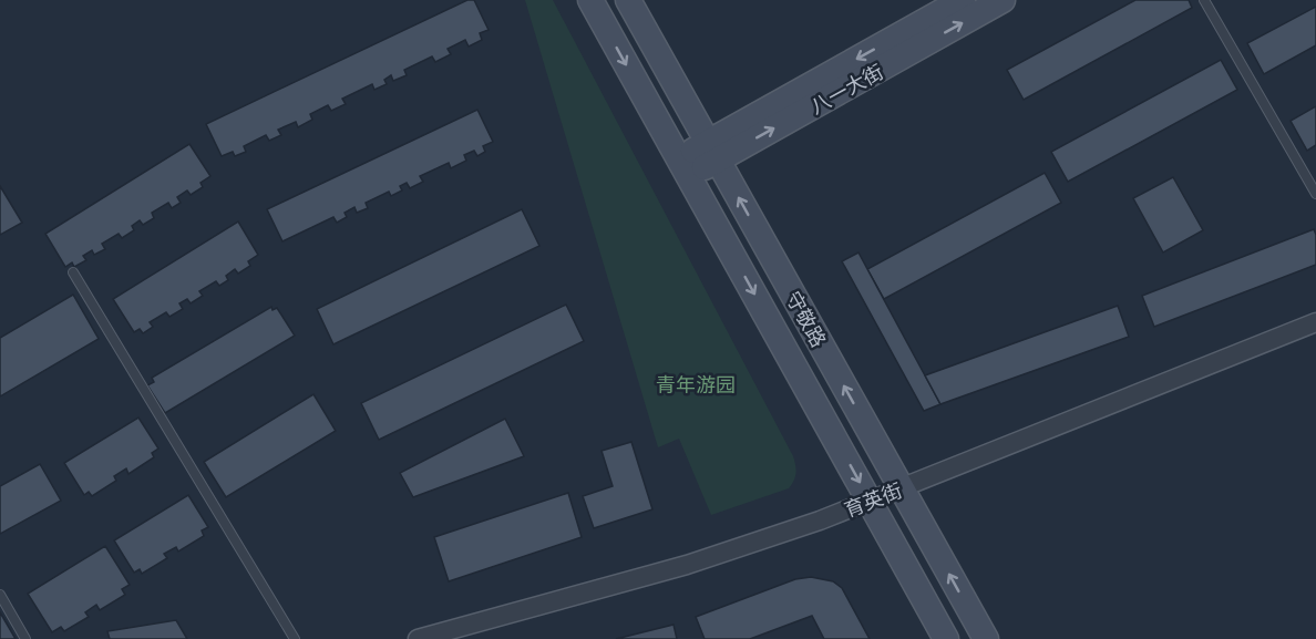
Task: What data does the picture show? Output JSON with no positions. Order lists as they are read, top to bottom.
{
  "streets": {
    "main road": ["八一大街", "守敬路"],
    "street": ["育英街"]
  },
  "crossings": [
    ["八一大街", "守敬路"],
    ["守敬路", "育英街"]
  ],
  "parks": ["青年游园"]
}
